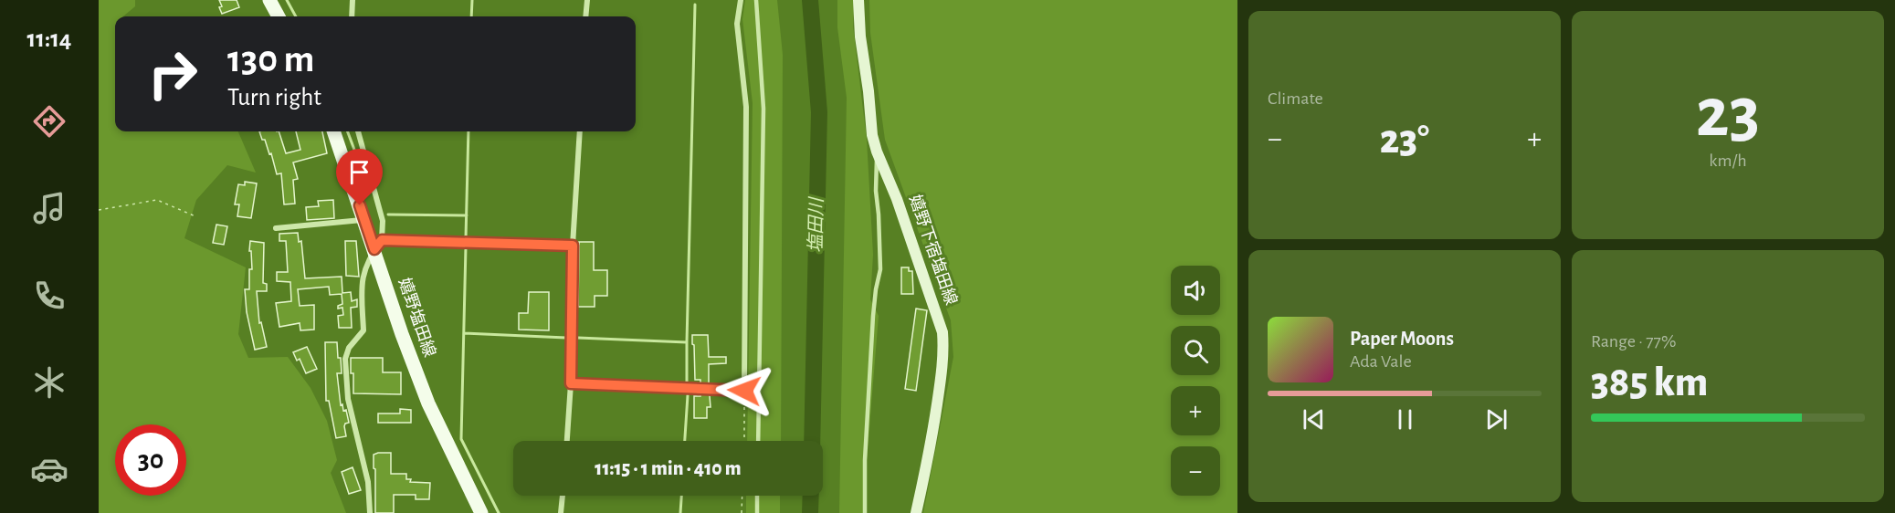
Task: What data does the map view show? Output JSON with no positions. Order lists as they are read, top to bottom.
{
  "streets": {
    "main road": ["嬉野下宿塩田線", "嬉野塩田線"]
  },
  "water": ["塩田川"],
  "page": {
    "tabs": "11:14",
    "tile": [
      "Climate",
      ["23", "km/h"],
      ["Range · 77%", "385 km"]
    ],
    "turn": ["130 m", "Turn right"],
    "heat": ["−", "23°", "+"],
    "map_buttons": ["+", "−"],
    "song": ["Paper Moons", "Ada Vale"],
    "limit": "30",
    "trip": "11:15 · 1 min · 410 m"
  }
}
